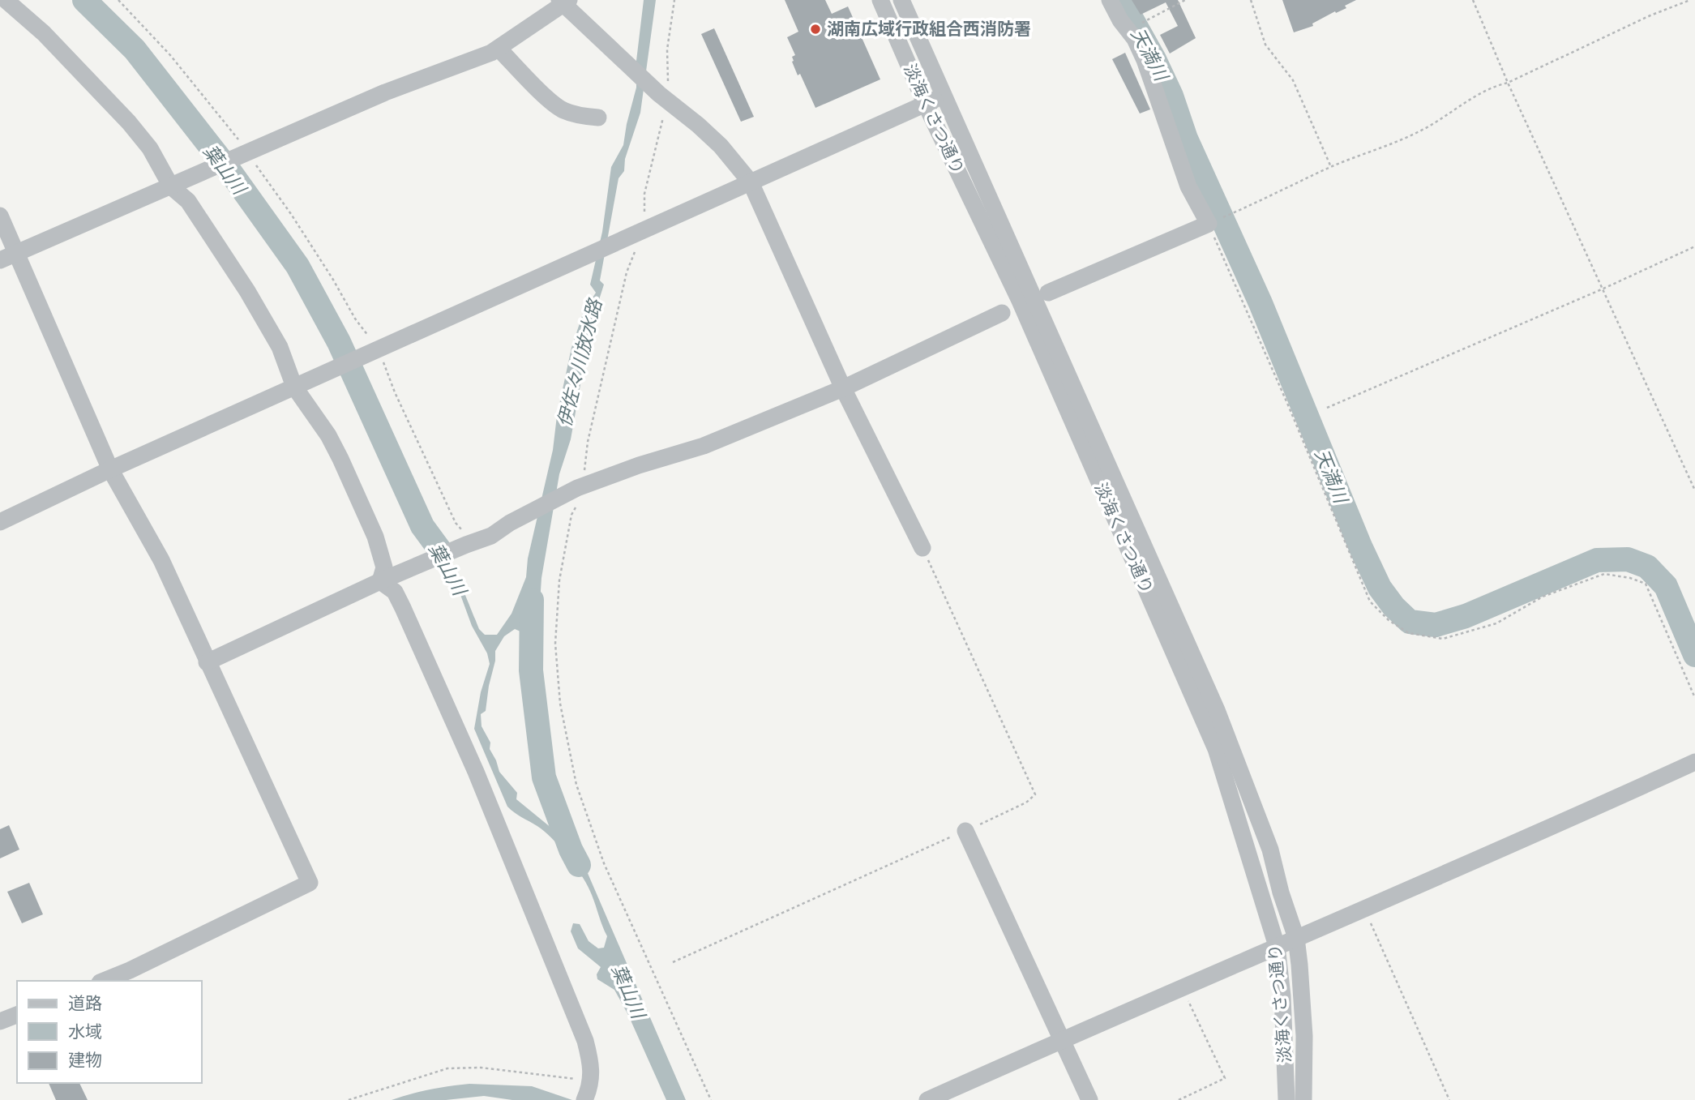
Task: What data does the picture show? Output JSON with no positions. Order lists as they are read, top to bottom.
{
  "streets": {
    "street": ["淡海くさつ通り"]
  },
  "water": ["天満川", "葉山川", "伊佐々川放水路"],
  "places": ["湖南広域行政組合西消防署"],
  "legend": ["道路", "水域", "建物"]
}
